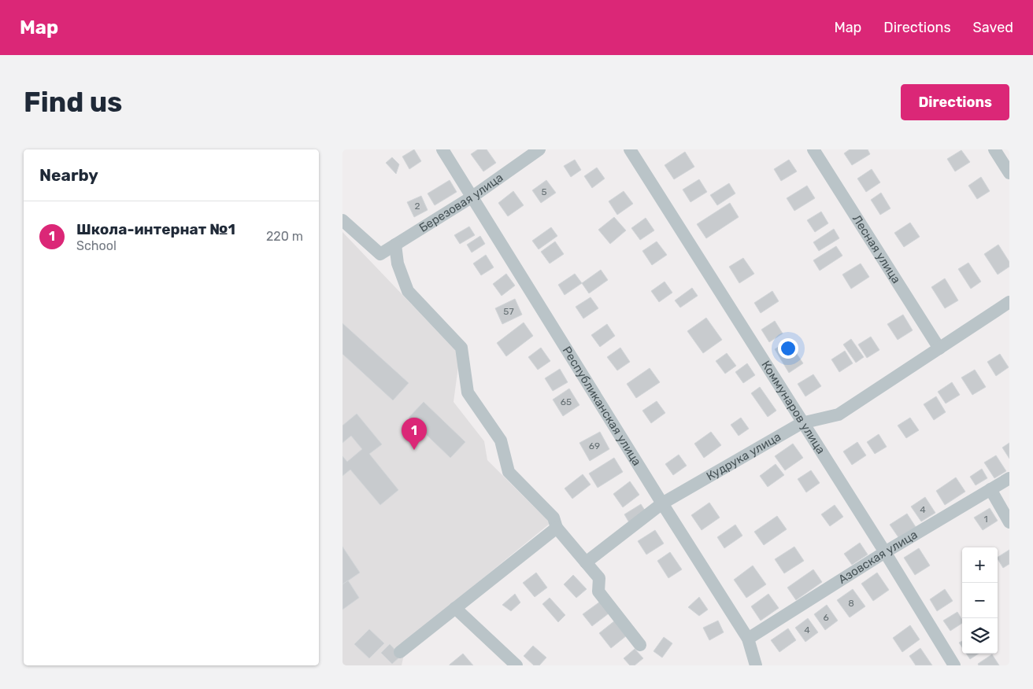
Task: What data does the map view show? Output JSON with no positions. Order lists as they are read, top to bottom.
{
  "streets": {
    "street": [
      "Березовая улица",
      "Лесная улица",
      "Республиканская улица",
      "Коммунаров улица",
      "Кудрука улица",
      "Азовская улица"
    ]
  },
  "crossings": [
    ["Березовая улица", "Республиканская улица"],
    ["Лесная улица", "Кудрука улица"],
    ["Республиканская улица", "Кудрука улица"],
    ["Республиканская улица", "Азовская улица"],
    ["Коммунаров улица", "Кудрука улица"],
    ["Коммунаров улица", "Азовская улица"]
  ],
  "house_numbers": [
    "5",
    "2",
    "57",
    "65",
    "69",
    "4",
    "1",
    "8",
    "6",
    "4"
  ],
  "page": {
    "header": "Map",
    "nav": ["Map", "Directions", "Saved"],
    "buttons": "Directions",
    "title": "Find us",
    "heading": "Nearby",
    "list": [
      {
        "mark": "1",
        "name": "Школа-интернат №1",
        "note": "School",
        "value": "220 m"
      }
    ],
    "pins": "1",
    "map_buttons": ["+", "−"]
  }
}
